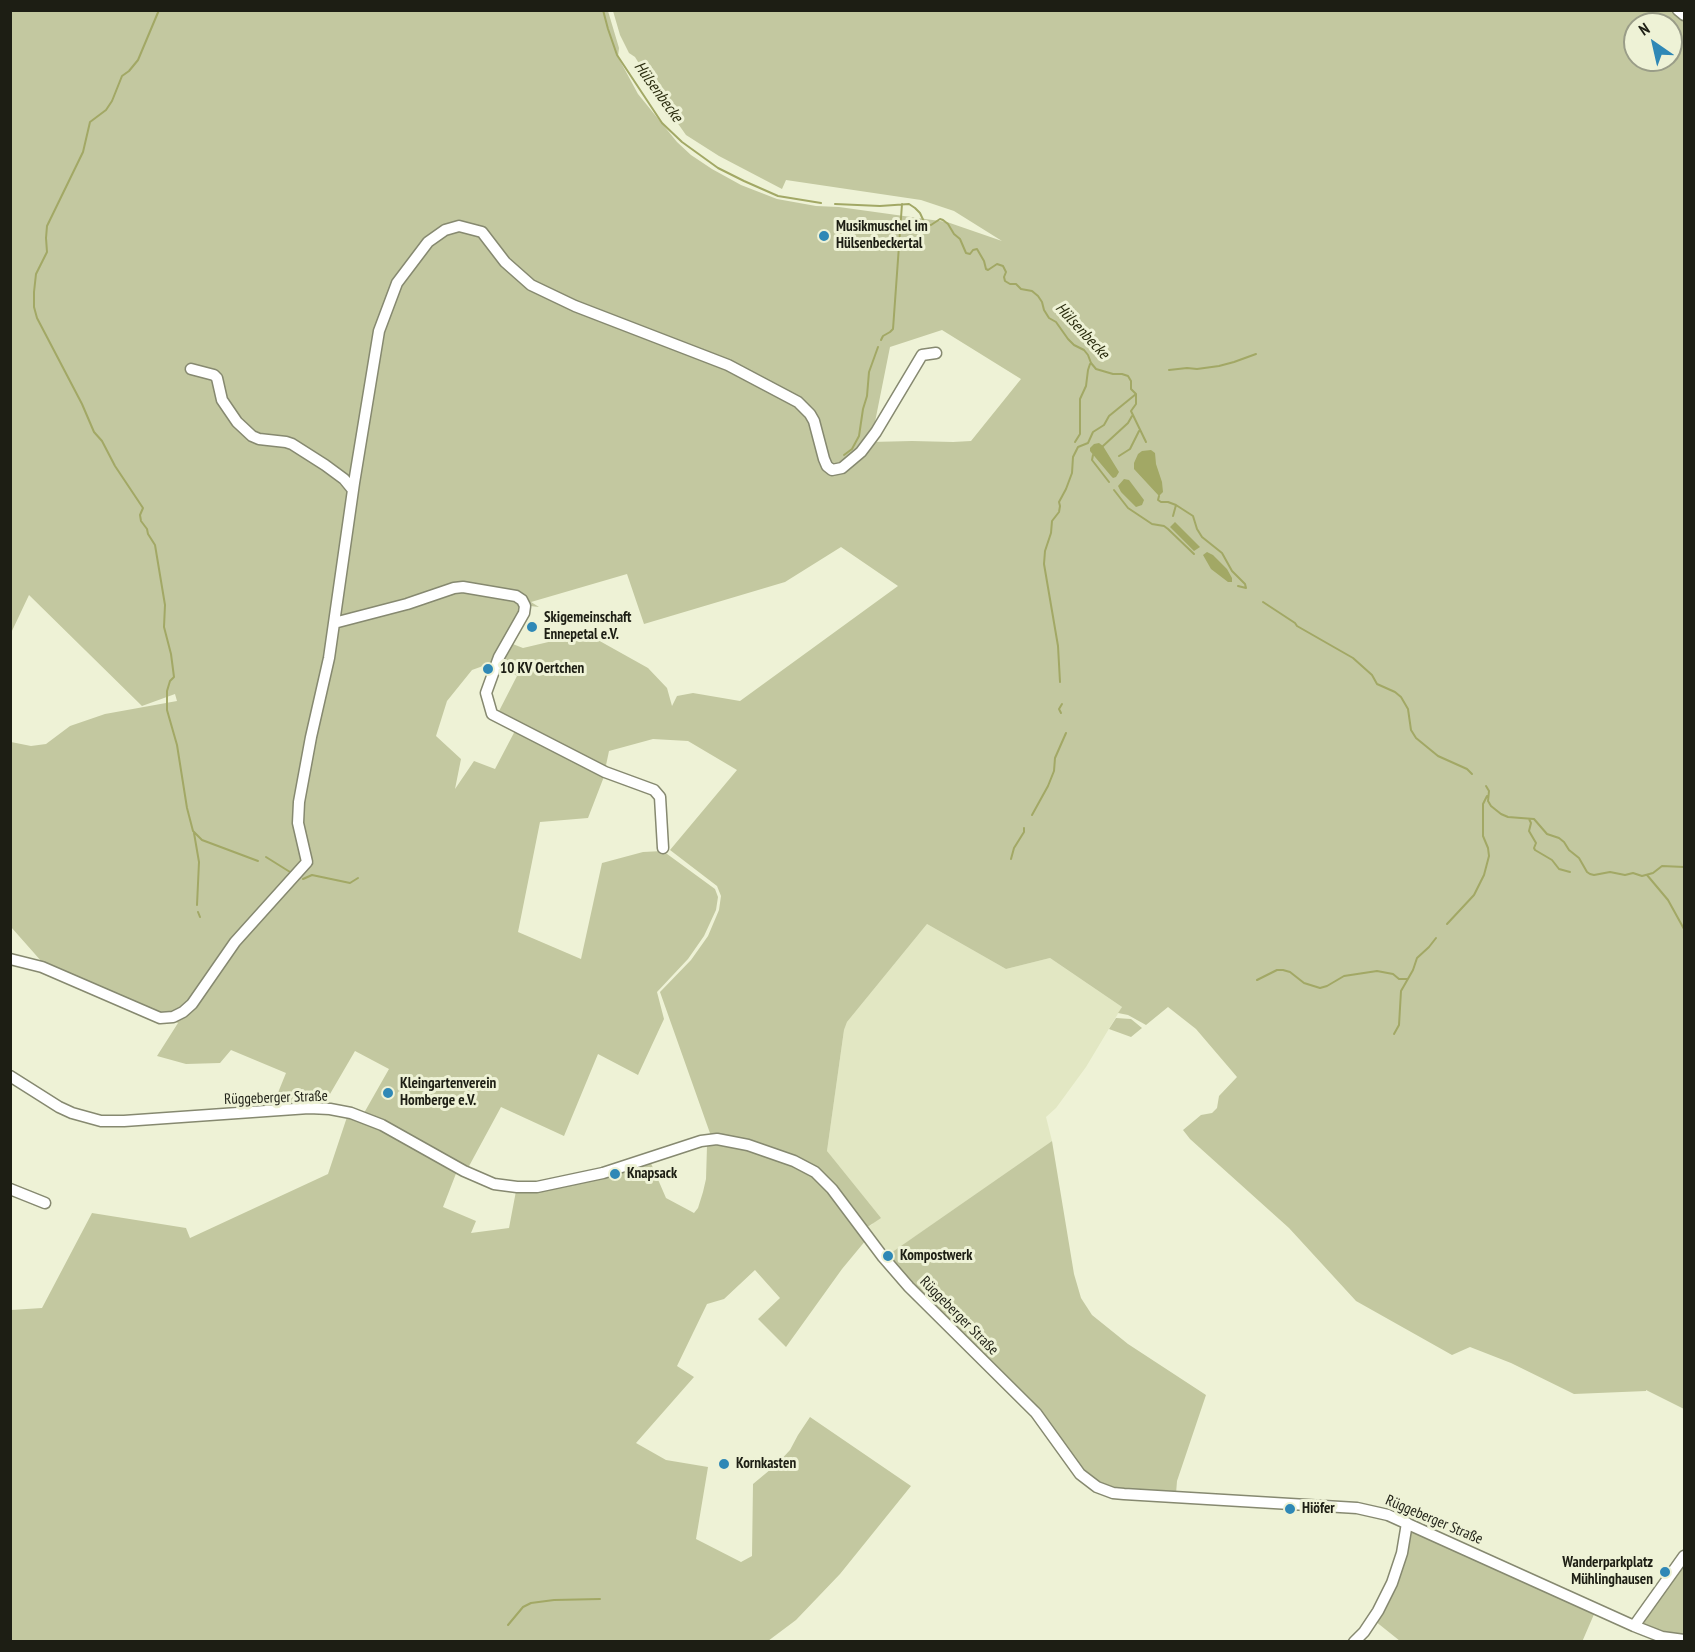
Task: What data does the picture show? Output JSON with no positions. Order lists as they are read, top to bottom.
{
  "streets": {
    "street": ["Rüggeberger Straße"]
  },
  "water": ["Hülsenbecke"],
  "places": [
    "Musikmuschel im Hülsenbeckertal",
    "Skigemeinschaft Ennepetal e.V.",
    "10 KV Oertchen",
    "Kleingartenverein Homberge e.V.",
    "Knapsack",
    "Kompostwerk",
    "Kornkasten",
    "Hiöfer",
    "Wanderparkplatz Mühlinghausen"
  ],
  "north": "top left"
}
